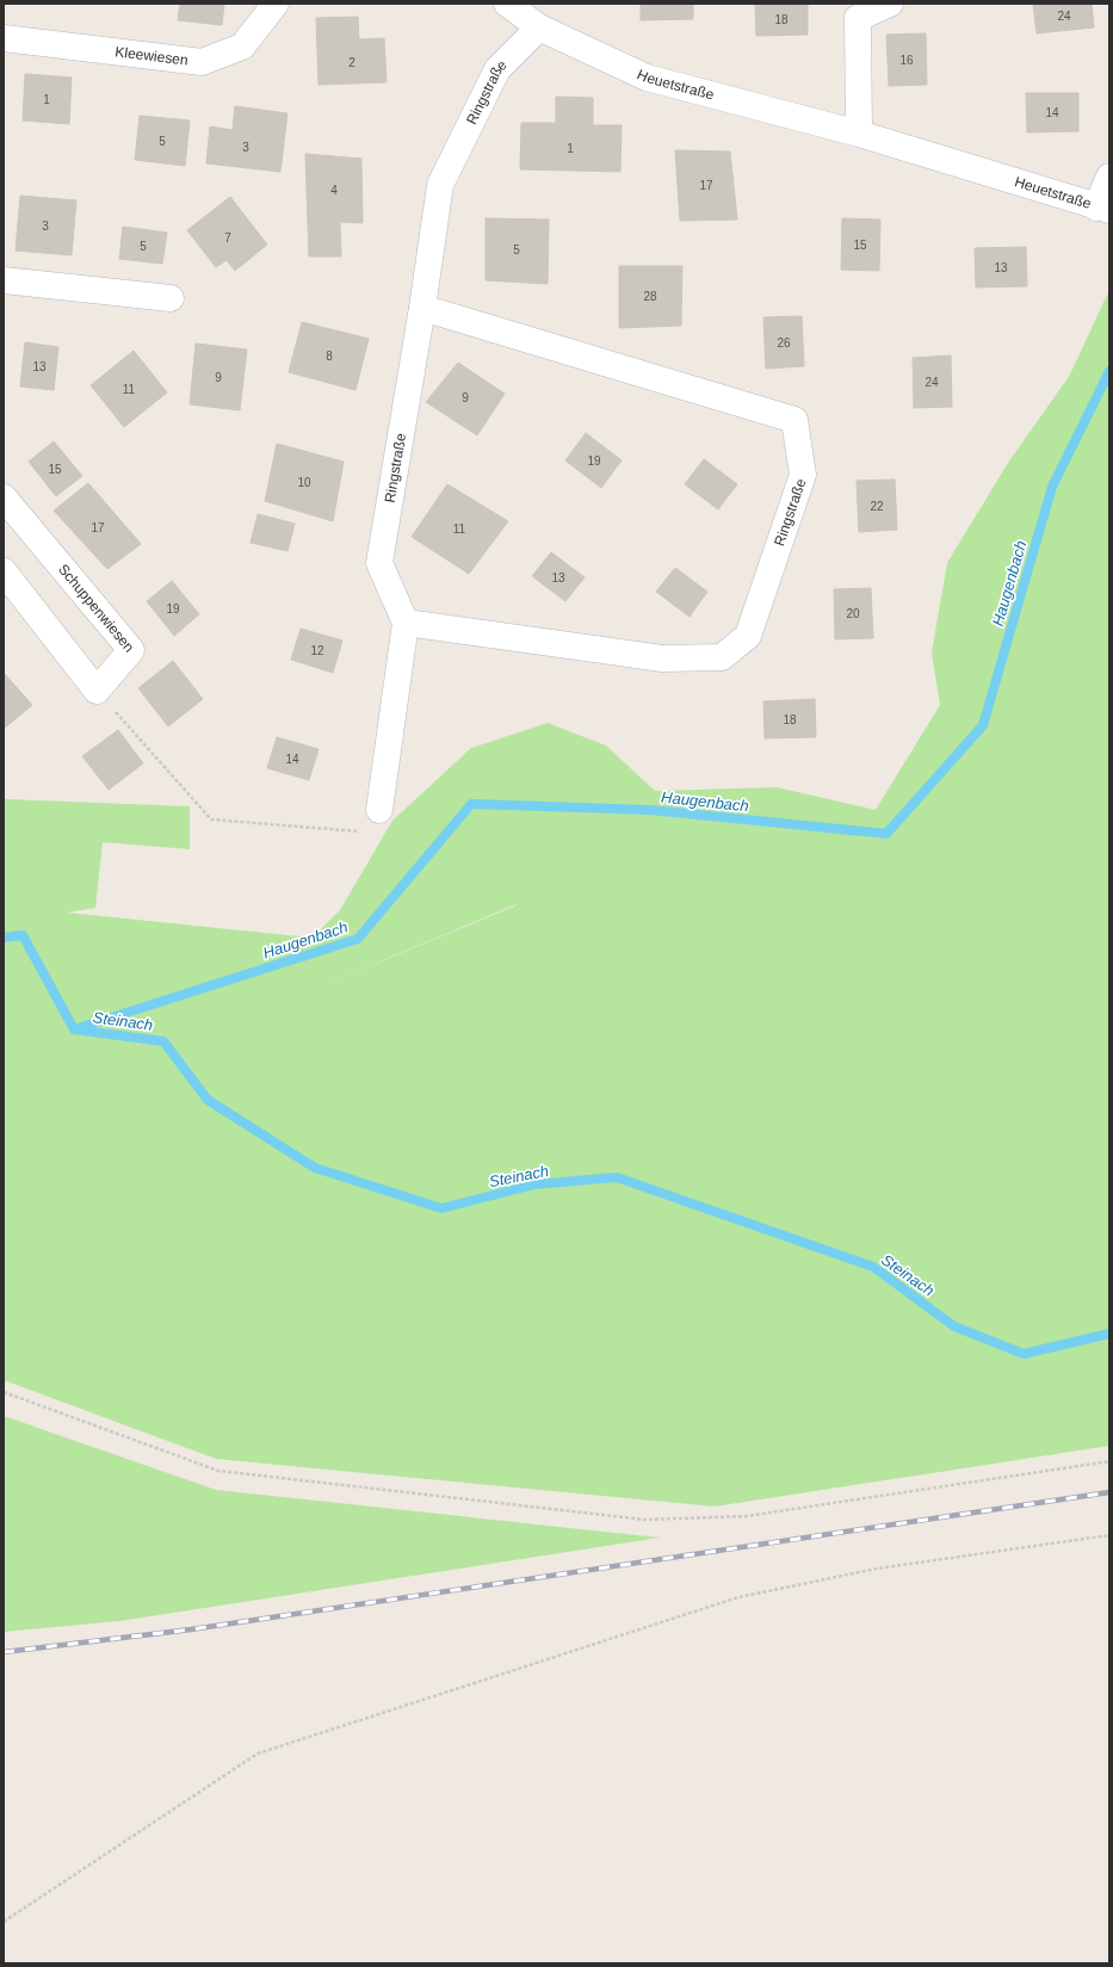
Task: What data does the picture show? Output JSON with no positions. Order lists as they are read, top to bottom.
{
  "streets": {
    "street": [
      "Kleewiesen",
      "Heuetstraße",
      "Ringstraße",
      "Schuppenwiesen"
    ]
  },
  "crossings": [
    ["Heuetstraße", "Ringstraße"]
  ],
  "water": ["Haugenbach", "Steinach"],
  "house_numbers": [
    "24",
    "18",
    "16",
    "2",
    "1",
    "14",
    "5",
    "3",
    "1",
    "17",
    "4",
    "3",
    "7",
    "15",
    "5",
    "5",
    "13",
    "28",
    "26",
    "8",
    "13",
    "9",
    "24",
    "11",
    "9",
    "19",
    "15",
    "10",
    "22",
    "17",
    "11",
    "13",
    "19",
    "20",
    "12",
    "18",
    "14"
  ]
}
